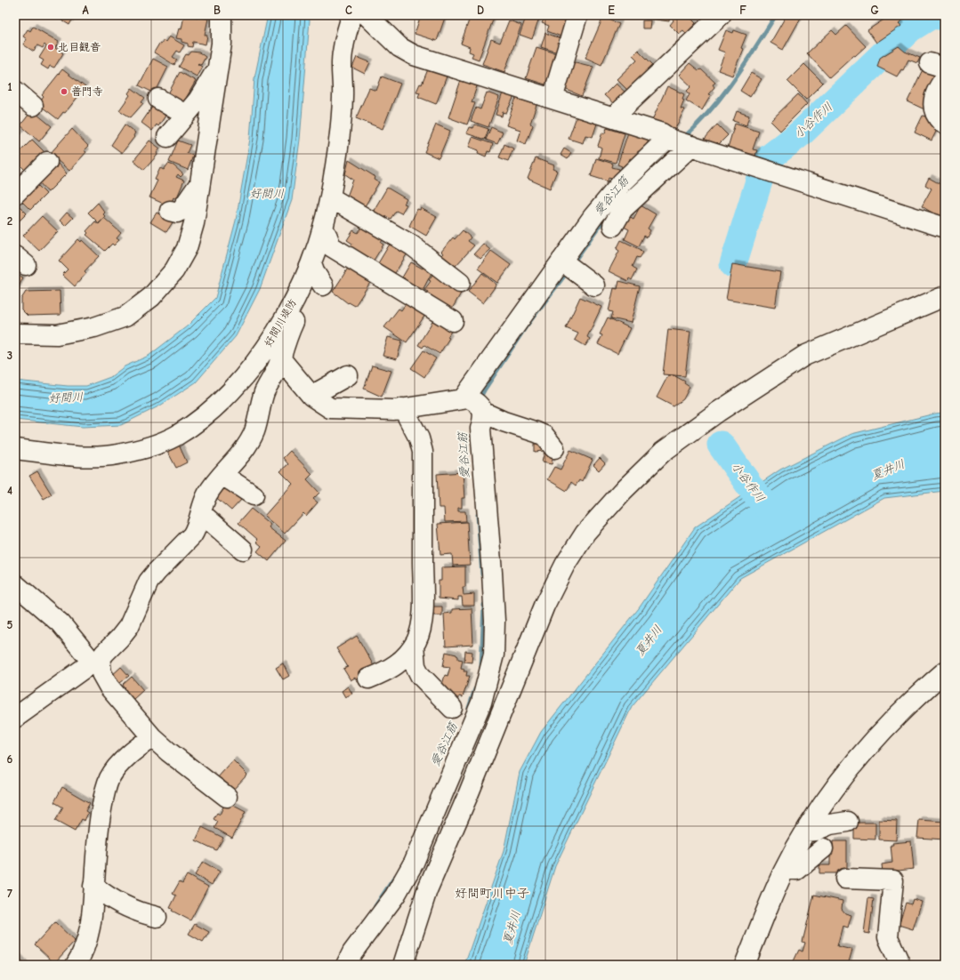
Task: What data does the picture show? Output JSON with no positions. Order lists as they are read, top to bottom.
{
  "streets": {
    "street": ["好間川堤防"]
  },
  "districts": ["好間町川中子"],
  "water": [
    "小谷作川",
    "好間川",
    "愛谷江筋",
    "夏井川"
  ],
  "places": ["北目観音", "普門寺"],
  "grid": {
    "columns": [
      "A",
      "B",
      "C",
      "D",
      "E",
      "F",
      "G"
    ],
    "rows": [
      "1",
      "2",
      "3",
      "4",
      "5",
      "6",
      "7"
    ]
  }
}
